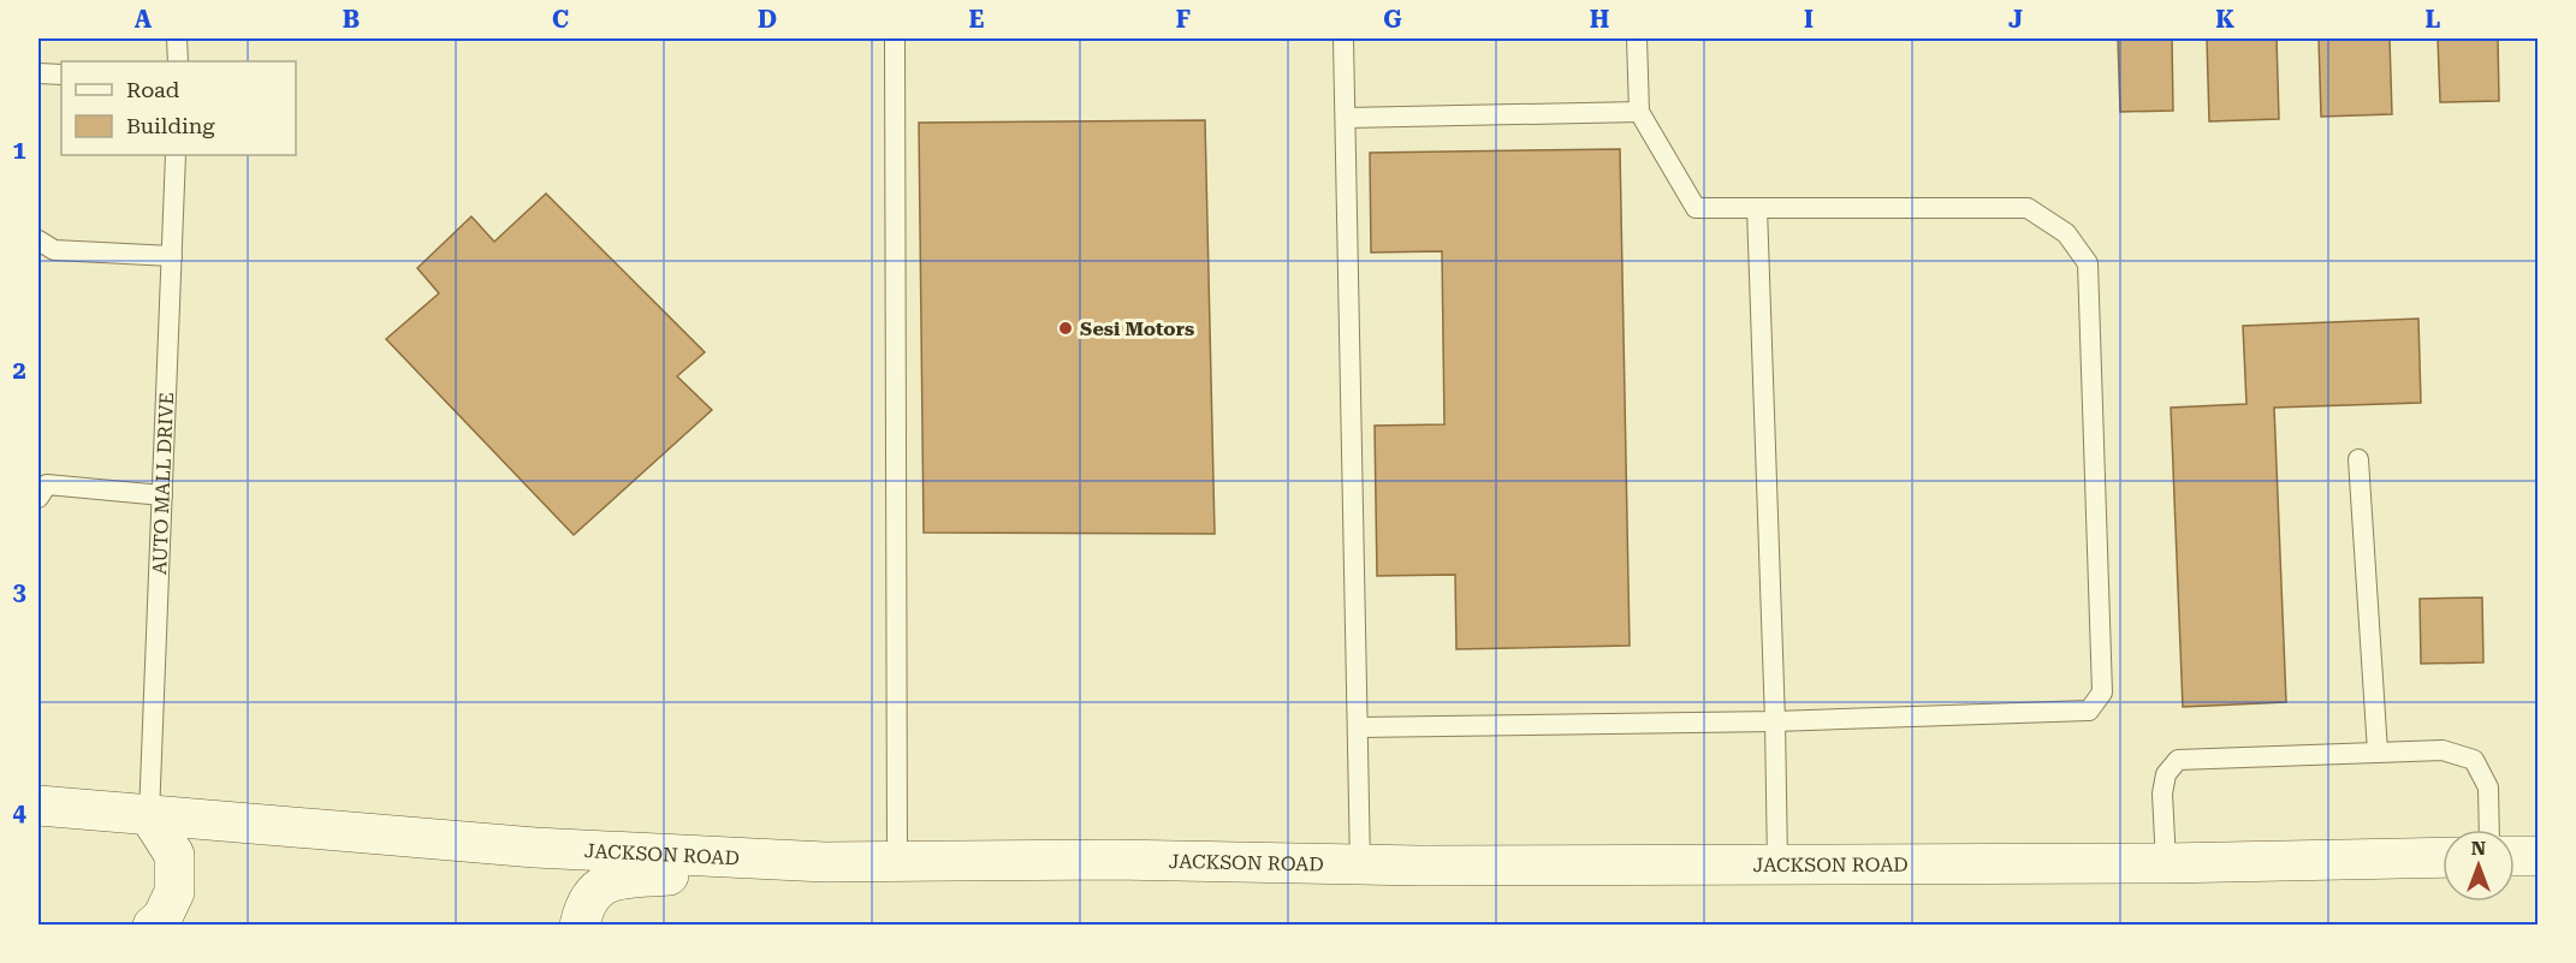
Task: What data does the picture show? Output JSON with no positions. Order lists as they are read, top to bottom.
{
  "streets": {
    "main road": ["JACKSON ROAD"],
    "lane": ["AUTO MALL DRIVE"]
  },
  "crossings": [
    ["AUTO MALL DRIVE", "JACKSON ROAD"]
  ],
  "places": ["Sesi Motors"],
  "legend": ["Road", "Building"],
  "north": "top",
  "grid": {
    "columns": [
      "A",
      "B",
      "C",
      "D",
      "E",
      "F",
      "G",
      "H",
      "I",
      "J",
      "K",
      "L"
    ],
    "rows": [
      "1",
      "2",
      "3",
      "4"
    ]
  }
}
